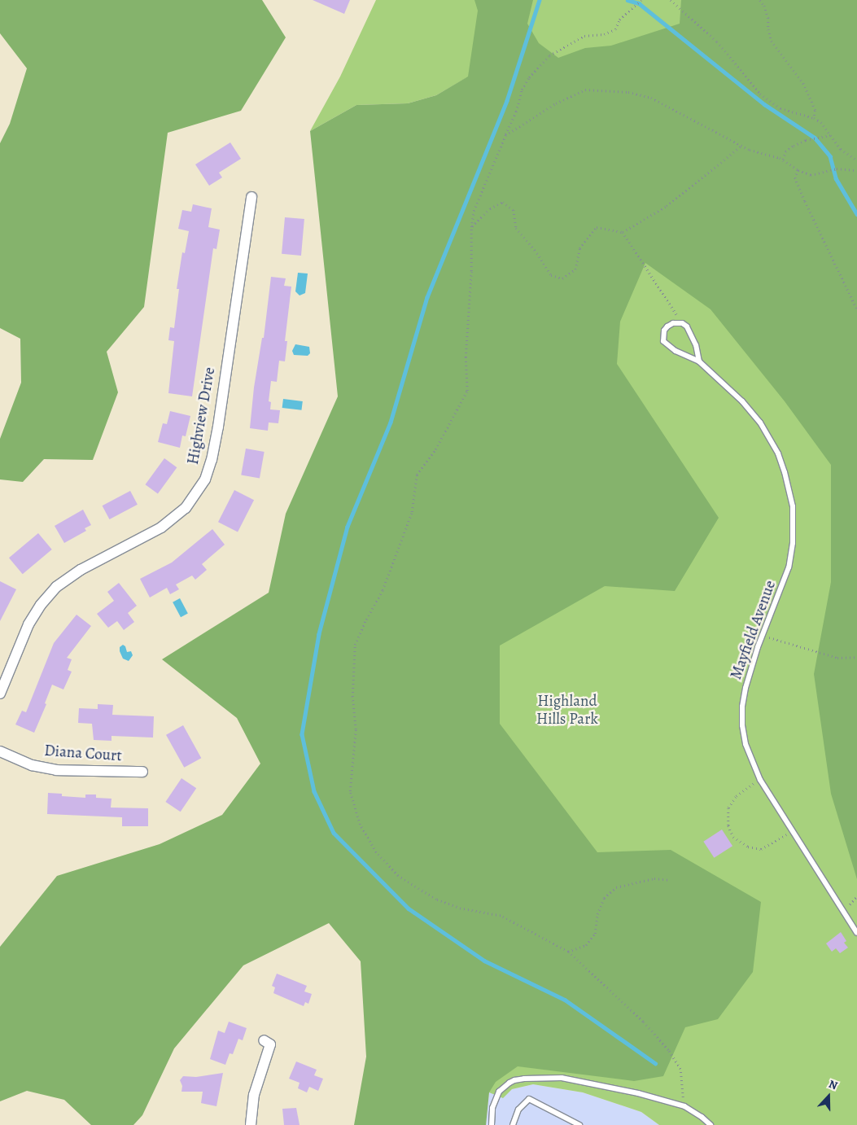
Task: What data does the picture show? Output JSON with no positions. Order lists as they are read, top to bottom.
{
  "streets": {
    "street": ["Highview Drive", "Diana Court"],
    "lane": ["Mayfield Avenue"]
  },
  "parks": ["Highland Hills Park"],
  "north": "top"
}
